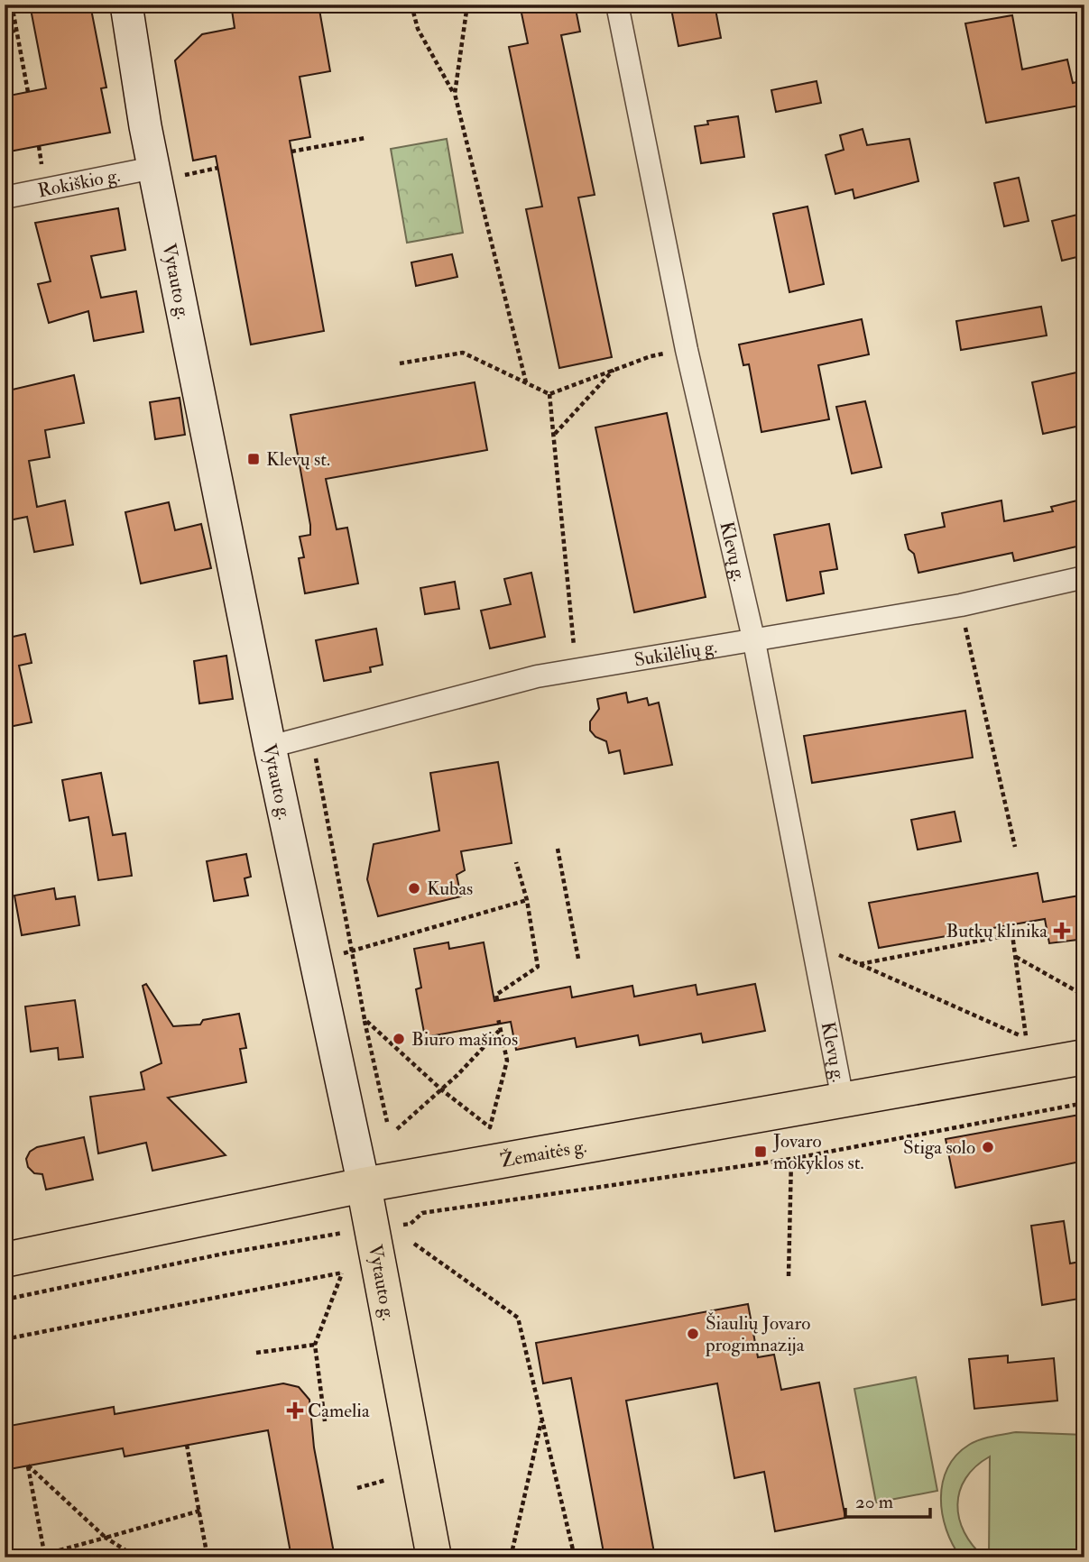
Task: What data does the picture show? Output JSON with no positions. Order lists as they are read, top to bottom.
{
  "streets": {
    "highway": ["Vytauto g.", "Žemaitės g."],
    "street": ["Rokiškio g.", "Klevų g.", "Sukilėlių g."]
  },
  "crossings": [
    ["Rokiškio g.", "Vytauto g."],
    ["Vytauto g.", "Sukilėlių g."],
    ["Vytauto g.", "Žemaitės g."],
    ["Klevų g.", "Sukilėlių g."],
    ["Klevų g.", "Žemaitės g."]
  ],
  "places": {
    "transit": ["Klevų st.", "Jovaro mokyklos st."],
    "other": [
      "Kubas",
      "Biuro mašinos",
      "Stiga solo",
      "Šiaulių Jovaro progimnazija"
    ],
    "health": ["Butkų klinika", "Camelia"]
  },
  "scale_bar": "20 m"
}
